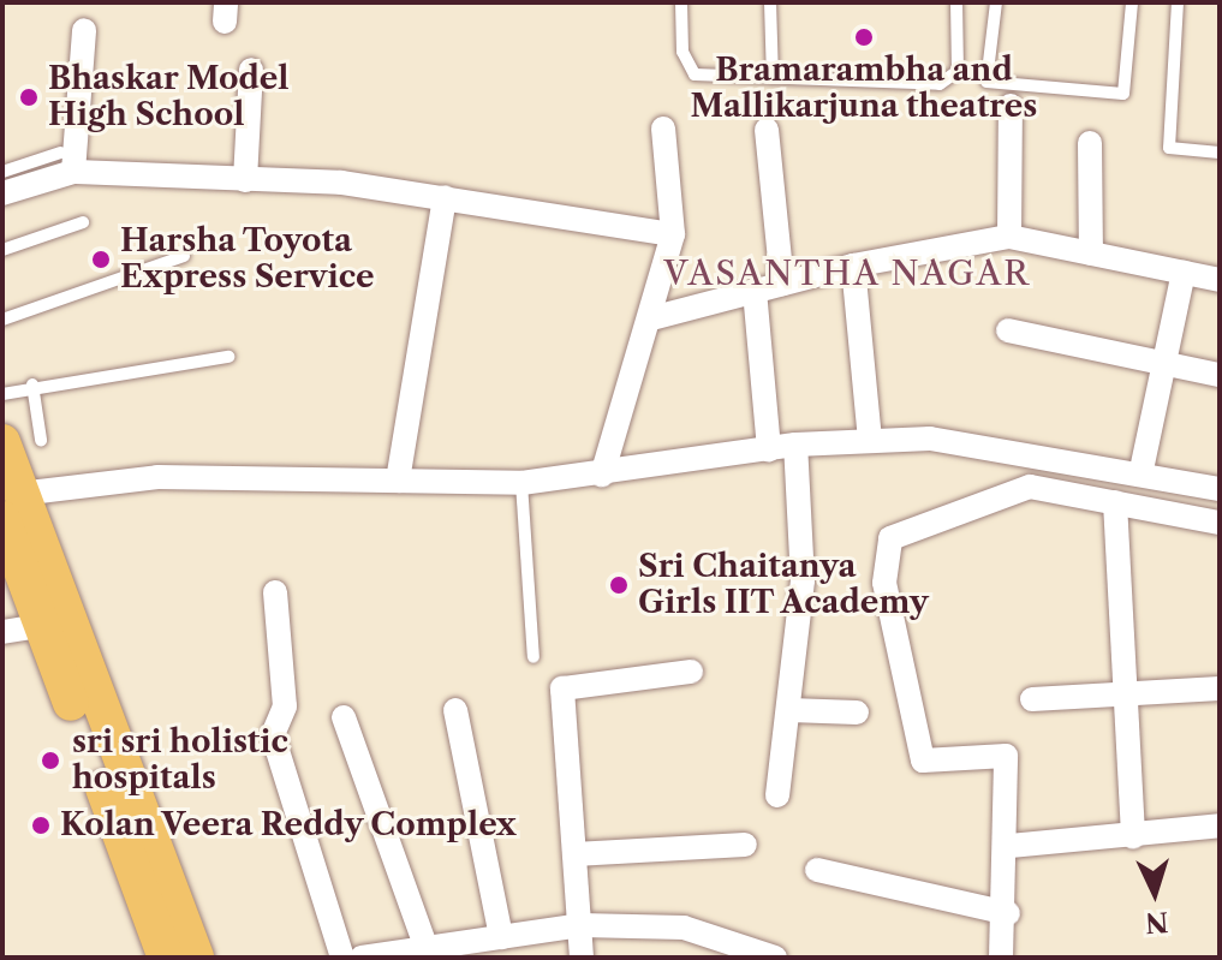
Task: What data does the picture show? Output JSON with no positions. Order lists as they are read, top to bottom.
{
  "districts": ["VASANTHA NAGAR"],
  "places": [
    "Bramarambha and Mallikarjuna theatres",
    "Bhaskar Model High School",
    "Harsha Toyota Express Service",
    "Sri Chaitanya Girls IIT Academy",
    "sri sri holistic hospitals",
    "Kolan Veera Reddy Complex"
  ],
  "north": "bottom"
}
